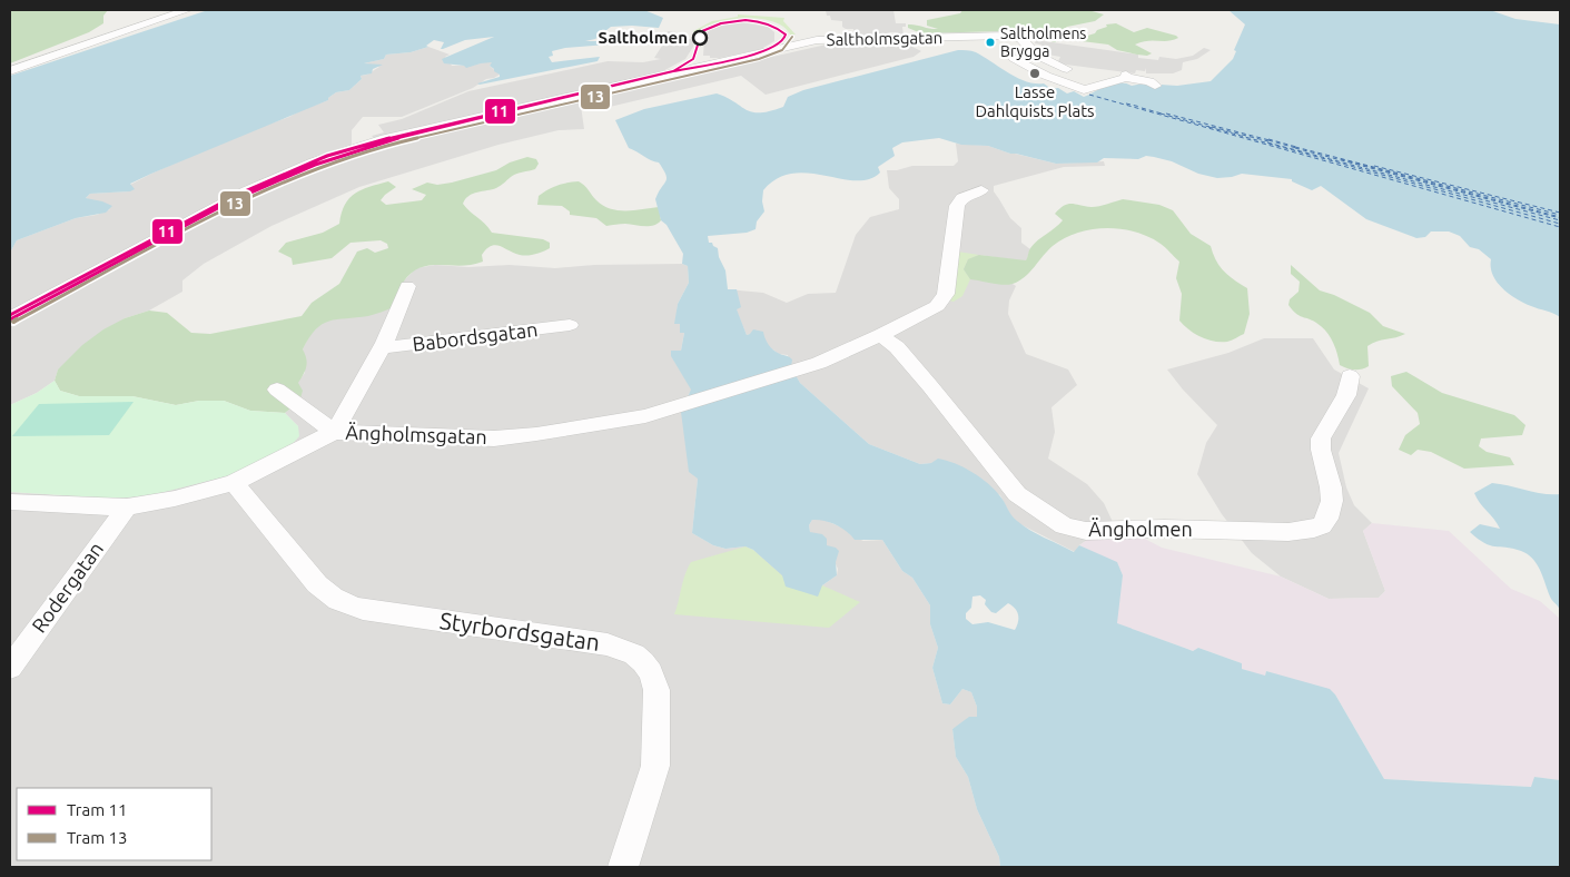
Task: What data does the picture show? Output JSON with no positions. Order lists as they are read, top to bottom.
{
  "streets": {
    "street": [
      "Saltholmsgatan",
      "Babordsgatan",
      "Ängholmsgatan",
      "Ängholmen",
      "Rodergatan",
      "Styrbordsgatan"
    ]
  },
  "crossings": [
    ["Ängholmsgatan", "Ängholmen"],
    ["Ängholmsgatan", "Rodergatan"],
    ["Ängholmsgatan", "Styrbordsgatan"]
  ],
  "places": ["Saltholmen", "Saltholmens Brygga", "Lasse Dahlquists Plats"],
  "lines": ["tram line 11", "tram line 13"],
  "legend": ["Tram 11", "Tram 13"]
}
